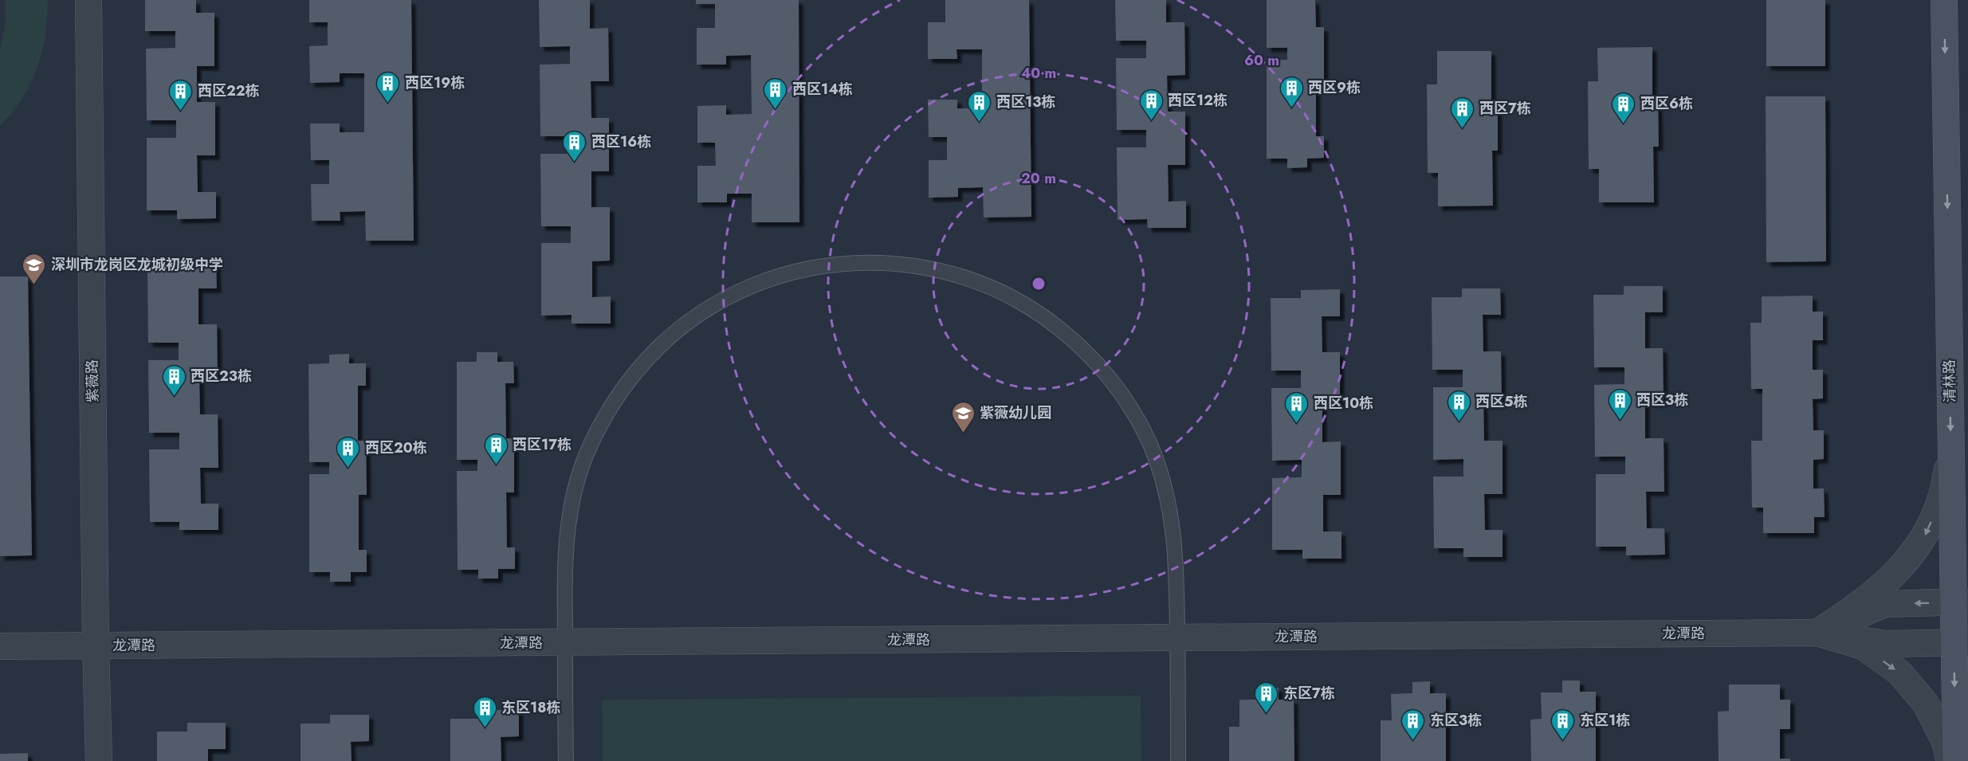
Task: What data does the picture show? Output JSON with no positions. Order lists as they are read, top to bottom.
{
  "streets": {
    "main road": ["清林路"],
    "street": ["紫薇路", "龙潭路"]
  },
  "crossings": [
    ["紫薇路", "龙潭路"],
    ["清林路", "龙潭路"]
  ],
  "one_way": ["清林路"],
  "places": {
    "building": [
      "西区19栋",
      "西区9栋",
      "西区14栋",
      "西区22栋",
      "西区12栋",
      "西区13栋",
      "西区6栋",
      "西区7栋",
      "西区16栋",
      "西区23栋",
      "西区3栋",
      "西区5栋",
      "西区10栋",
      "西区17栋",
      "西区20栋",
      "东区7栋",
      "东区18栋",
      "东区3栋",
      "东区1栋"
    ],
    "school or university": ["深圳市龙岗区龙城初级中学", "紫薇幼儿园"]
  },
  "rings": ["60 m", "40 m", "20 m"]
}
